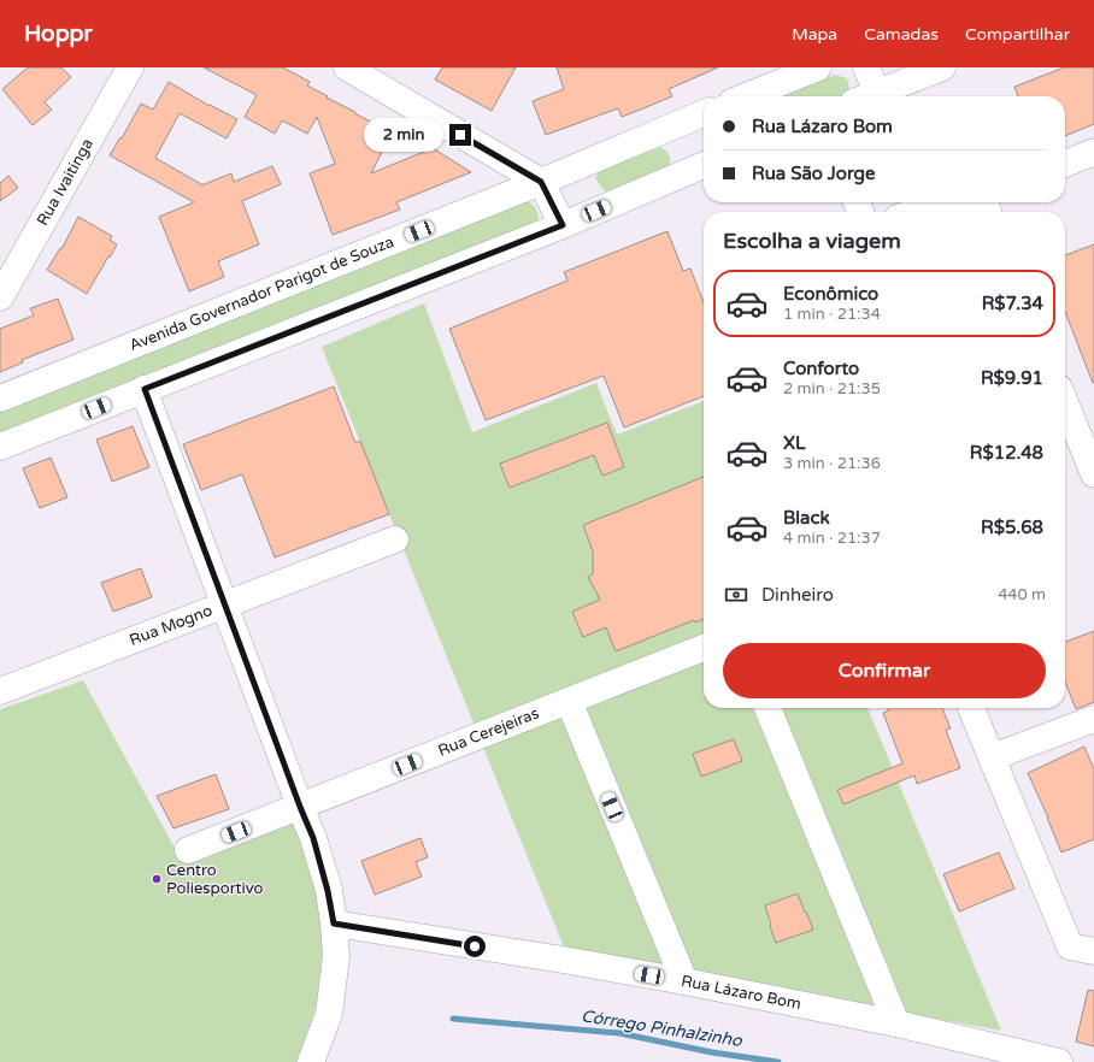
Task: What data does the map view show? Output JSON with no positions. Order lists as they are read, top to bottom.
{
  "streets": {
    "street": [
      "Rua Ivaitinga",
      "Avenida Governador Parigot de Souza",
      "Rua Mogno",
      "Rua Cerejeiras",
      "Rua Lázaro Bom"
    ]
  },
  "water": ["Córrego Pinhalzinho"],
  "places": ["Centro Poliesportivo"],
  "page": {
    "header": "Hoppr",
    "nav": ["Mapa", "Camadas", "Compartilhar"],
    "banner": ["Rua Lázaro Bom", "Rua São Jorge"],
    "bubble": "2 min",
    "heading": "Escolha a viagem",
    "list": [
      {
        "name": "Econômico",
        "note": "1 min · 21:34",
        "value": "R$7.34"
      },
      {
        "name": "Conforto",
        "note": "2 min · 21:35",
        "value": "R$9.91"
      },
      {
        "name": "XL",
        "note": "3 min · 21:36",
        "value": "R$12.48"
      },
      {
        "name": "Black",
        "note": "4 min · 21:37",
        "value": "R$5.68"
      }
    ],
    "pay": ["Dinheiro", "440 m"],
    "buttons": "Confirmar"
  }
}
